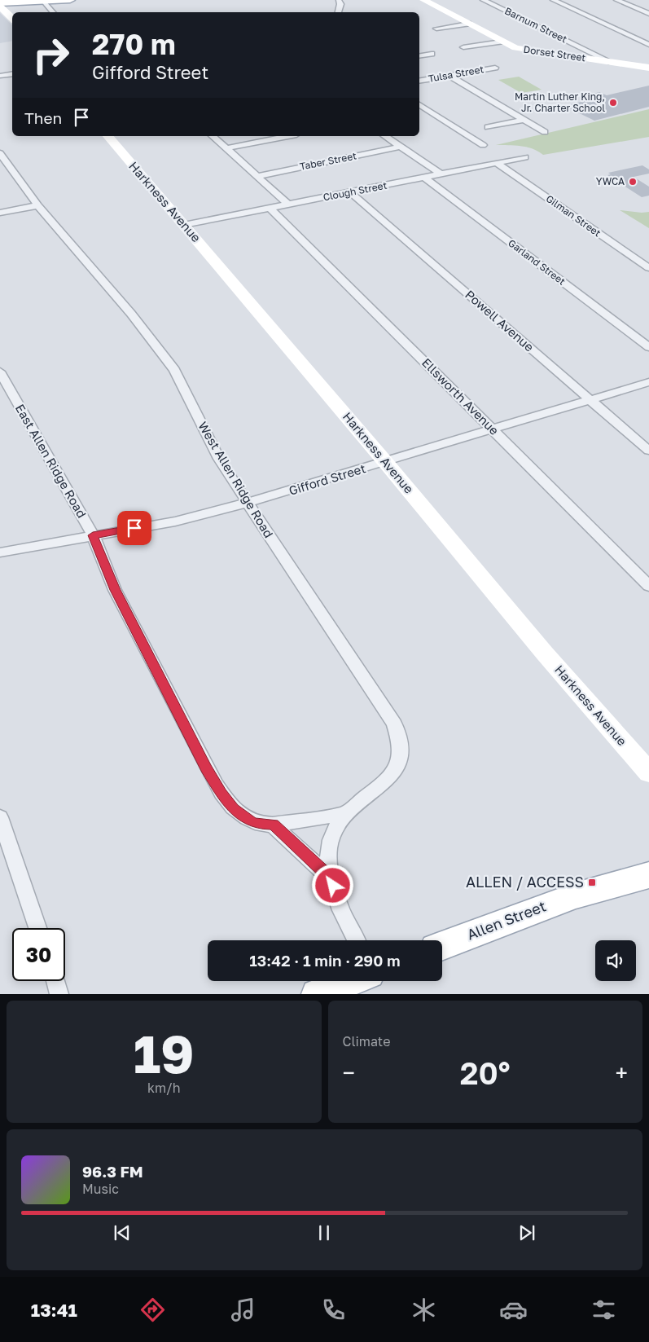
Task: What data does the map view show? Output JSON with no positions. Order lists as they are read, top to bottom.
{
  "streets": {
    "main road": ["Dorset Street", "Harkness Avenue", "Allen Street"],
    "street": [
      "Barnum Street",
      "Tulsa Street",
      "Taber Street",
      "Clough Street",
      "Gilman Street",
      "Garland Street",
      "Powell Avenue",
      "Ellsworth Avenue",
      "East Allen Ridge Road",
      "West Allen Ridge Road",
      "Gifford Street"
    ]
  },
  "crossings": [
    ["Barnum Street", "Dorset Street"],
    ["Clough Street", "Harkness Avenue"],
    ["Clough Street", "Gilman Street"],
    ["Clough Street", "Garland Street"],
    ["Clough Street", "Powell Avenue"],
    ["Clough Street", "Ellsworth Avenue"],
    ["Harkness Avenue", "Gifford Street"],
    ["Powell Avenue", "Gifford Street"],
    ["Ellsworth Avenue", "Gifford Street"],
    ["East Allen Ridge Road", "West Allen Ridge Road"],
    ["East Allen Ridge Road", "Gifford Street"],
    ["West Allen Ridge Road", "Gifford Street"]
  ],
  "places": {
    "other": ["Martin Luther King, Jr. Charter School", "YWCA"],
    "transit": ["ALLEN / ACCESS"]
  },
  "page": {
    "turn": ["270 m", "Gifford Street"],
    "then": "Then",
    "limit": "30",
    "trip": "13:42 · 1 min · 290 m",
    "tile": [
      ["19", "km/h"],
      "Climate"
    ],
    "heat": ["−", "20°", "+"],
    "song": ["96.3 FM", "Music"],
    "tabs": "13:41"
  }
}
